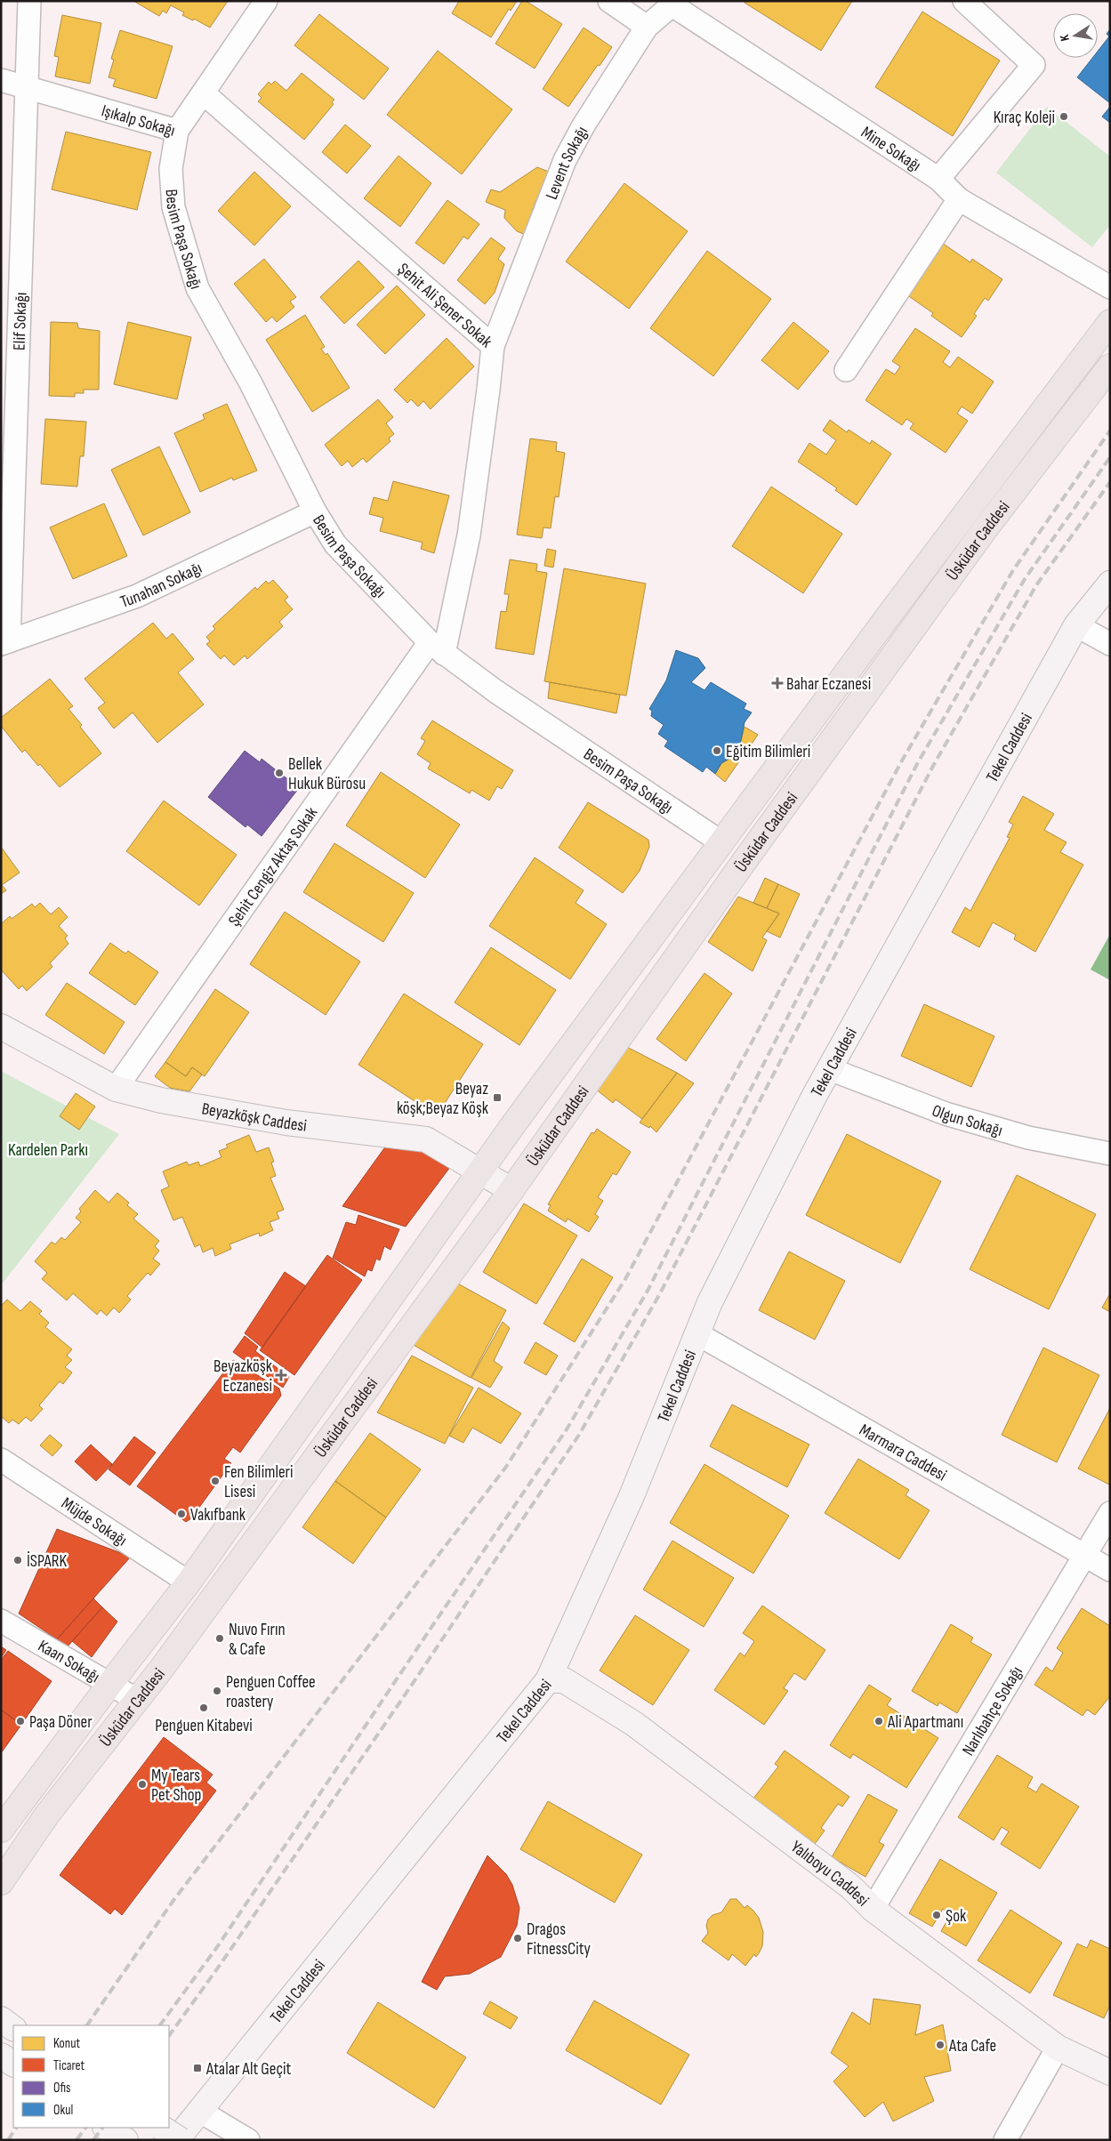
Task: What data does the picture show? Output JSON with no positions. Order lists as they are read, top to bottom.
{
  "streets": {
    "main road": ["Üsküdar Caddesi"],
    "street": [
      "Işıkalp Sokağı",
      "Mine Sokağı",
      "Levent Sokağı",
      "Besim Paşa Sokağı",
      "Şehit Ali Şener Sokak",
      "Elif Sokağı",
      "Tunahan Sokağı",
      "Tekel Caddesi",
      "Şehit Cengiz Aktaş Sokak",
      "Beyazköşk Caddesi",
      "Olgun Sokağı",
      "Marmara Caddesi",
      "Müjde Sokağı",
      "Kaan Sokağı",
      "Narlıbahçe Sokağı",
      "Yalıboyu Caddesi"
    ]
  },
  "crossings": [
    ["Işıkalp Sokağı", "Besim Paşa Sokağı"],
    ["Işıkalp Sokağı", "Şehit Ali Şener Sokak"],
    ["Işıkalp Sokağı", "Elif Sokağı"],
    ["Mine Sokağı", "Levent Sokağı"],
    ["Levent Sokağı", "Şehit Ali Şener Sokak"],
    ["Besim Paşa Sokağı", "Şehit Ali Şener Sokak"],
    ["Besim Paşa Sokağı", "Üsküdar Caddesi"],
    ["Besim Paşa Sokağı", "Tunahan Sokağı"],
    ["Besim Paşa Sokağı", "Şehit Cengiz Aktaş Sokak"],
    ["Şehit Ali Şener Sokak", "Şehit Cengiz Aktaş Sokak"],
    ["Elif Sokağı", "Tunahan Sokağı"],
    ["Üsküdar Caddesi", "Beyazköşk Caddesi"],
    ["Üsküdar Caddesi", "Müjde Sokağı"],
    ["Üsküdar Caddesi", "Kaan Sokağı"],
    ["Tekel Caddesi", "Olgun Sokağı"],
    ["Tekel Caddesi", "Marmara Caddesi"],
    ["Tekel Caddesi", "Yalıboyu Caddesi"],
    ["Şehit Cengiz Aktaş Sokak", "Beyazköşk Caddesi"],
    ["Marmara Caddesi", "Narlıbahçe Sokağı"],
    ["Narlıbahçe Sokağı", "Yalıboyu Caddesi"]
  ],
  "parks": ["Kardelen Parkı"],
  "places": {
    "other": [
      "Kıraç Koleji",
      "Eğitim Bilimleri",
      "Bellek Hukuk Bürosu",
      "Fen Bilimleri Lisesi",
      "Vakıfbank",
      "İSPARK",
      "Nuvo Fırın & Cafe",
      "Penguen Coffee roastery",
      "Penguen Kitabevi",
      "Paşa Döner",
      "Ali Apartmanı",
      "My Tears Pet Shop",
      "Şok",
      "Dragos FitnessCity",
      "Ata Cafe"
    ],
    "health": ["Bahar Eczanesi", "Beyazköşk Eczanesi"],
    "transit": ["Beyaz köşk;Beyaz Köşk", "Atalar Alt Geçit"]
  },
  "legend": [
    "Konut",
    "Ticaret",
    "Ofis",
    "Okul"
  ],
  "north": "left"
}
